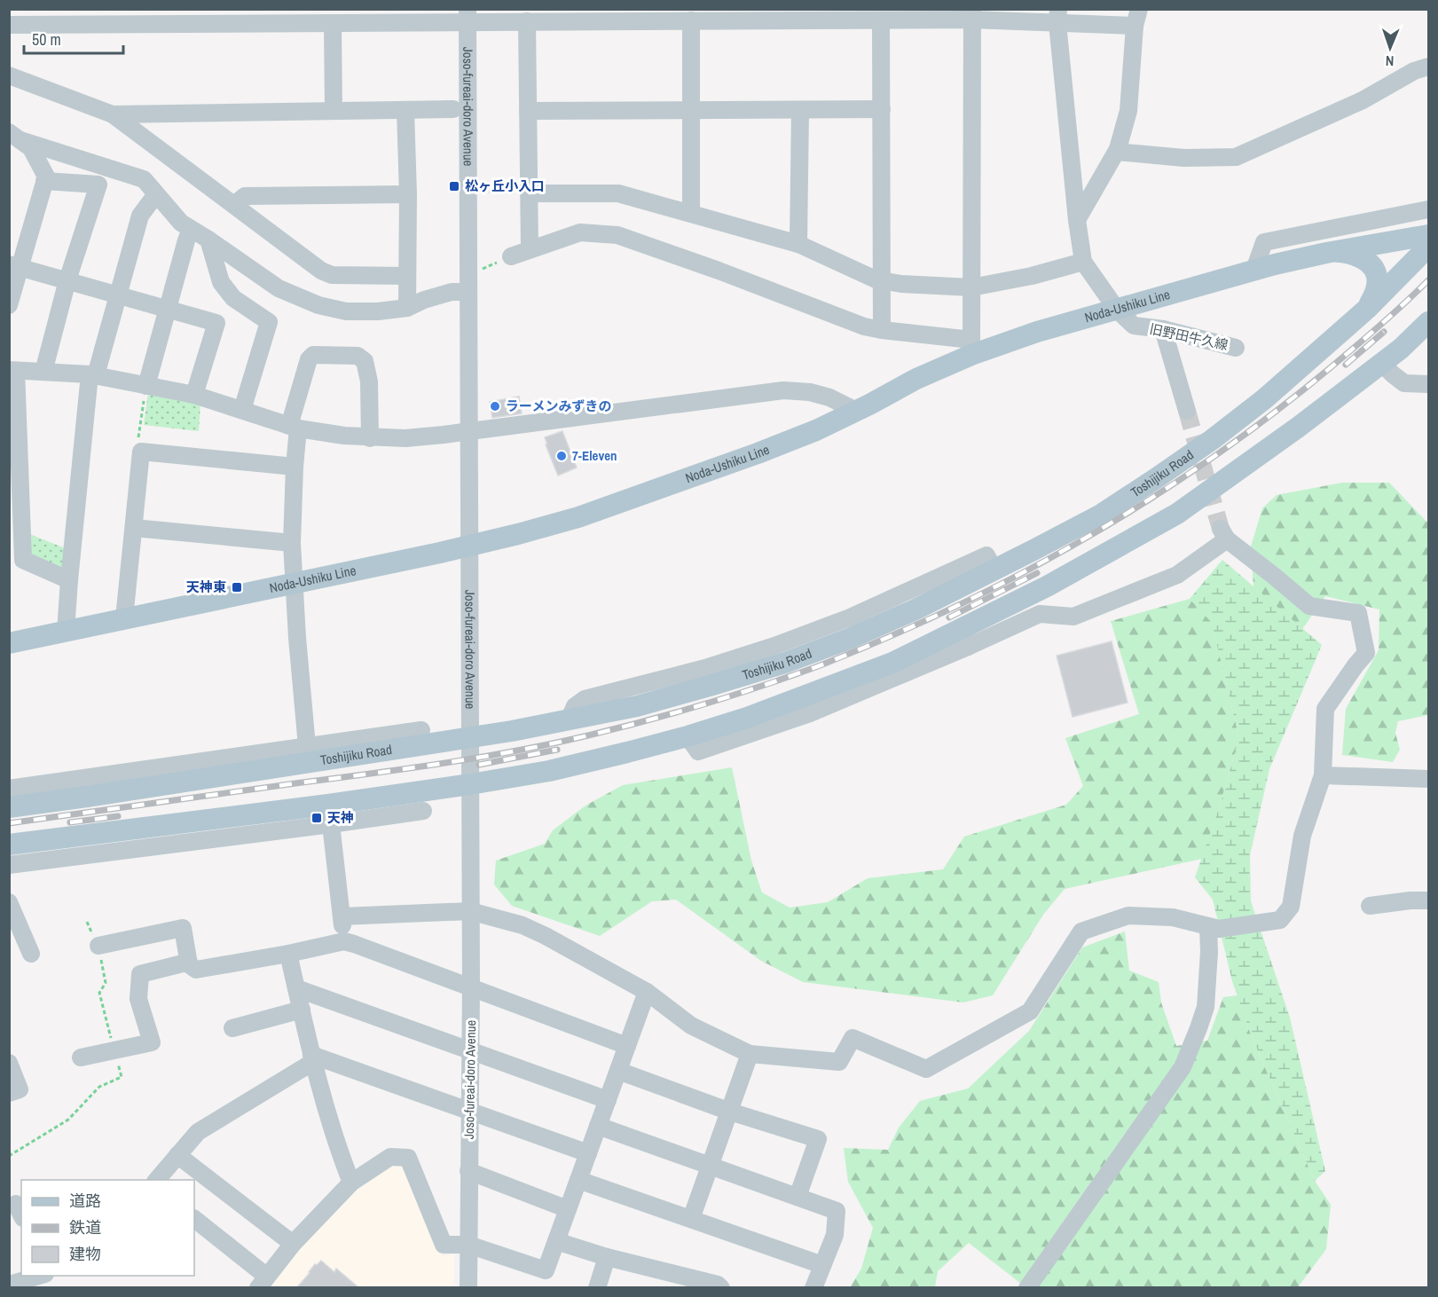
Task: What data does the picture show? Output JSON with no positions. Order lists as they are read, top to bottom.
{
  "streets": {
    "main road": ["Noda-Ushiku Line", "Toshijiku Road"],
    "street": ["Joso-fureai-doro Avenue", "旧野田牛久線"]
  },
  "crossings": [
    ["Joso-fureai-doro Avenue", "Noda-Ushiku Line"],
    ["Joso-fureai-doro Avenue", "Toshijiku Road"],
    ["Noda-Ushiku Line", "旧野田牛久線"]
  ],
  "places": {
    "transit": ["松ヶ丘小入口", "天神東", "天神"],
    "other": ["ラーメンみずきの", "7-Eleven"]
  },
  "legend": ["道路", "鉄道", "建物"],
  "scale_bar": "50 m",
  "north": "bottom"
}
